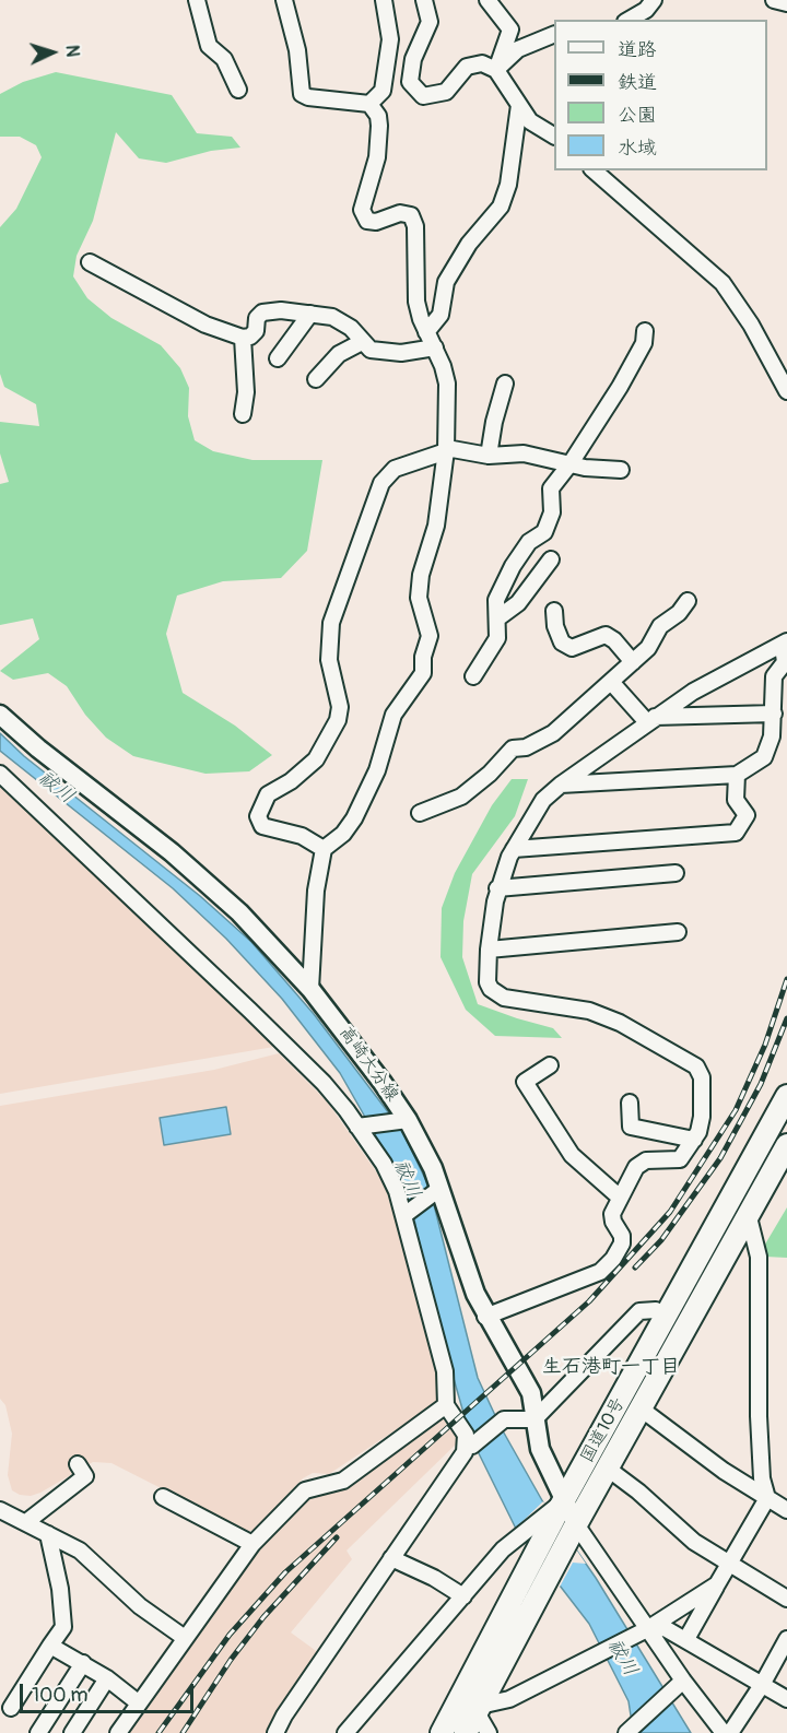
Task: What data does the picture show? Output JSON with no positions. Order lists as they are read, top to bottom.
{
  "streets": {
    "highway": ["国道10号"],
    "main road": ["高崎大分線"]
  },
  "crossings": [
    ["高崎大分線", "国道10号"]
  ],
  "districts": ["生石港町一丁目"],
  "water": ["祓川"],
  "legend": [
    "道路",
    "鉄道",
    "公園",
    "水域"
  ],
  "scale_bar": "100 m",
  "north": "right"
}
